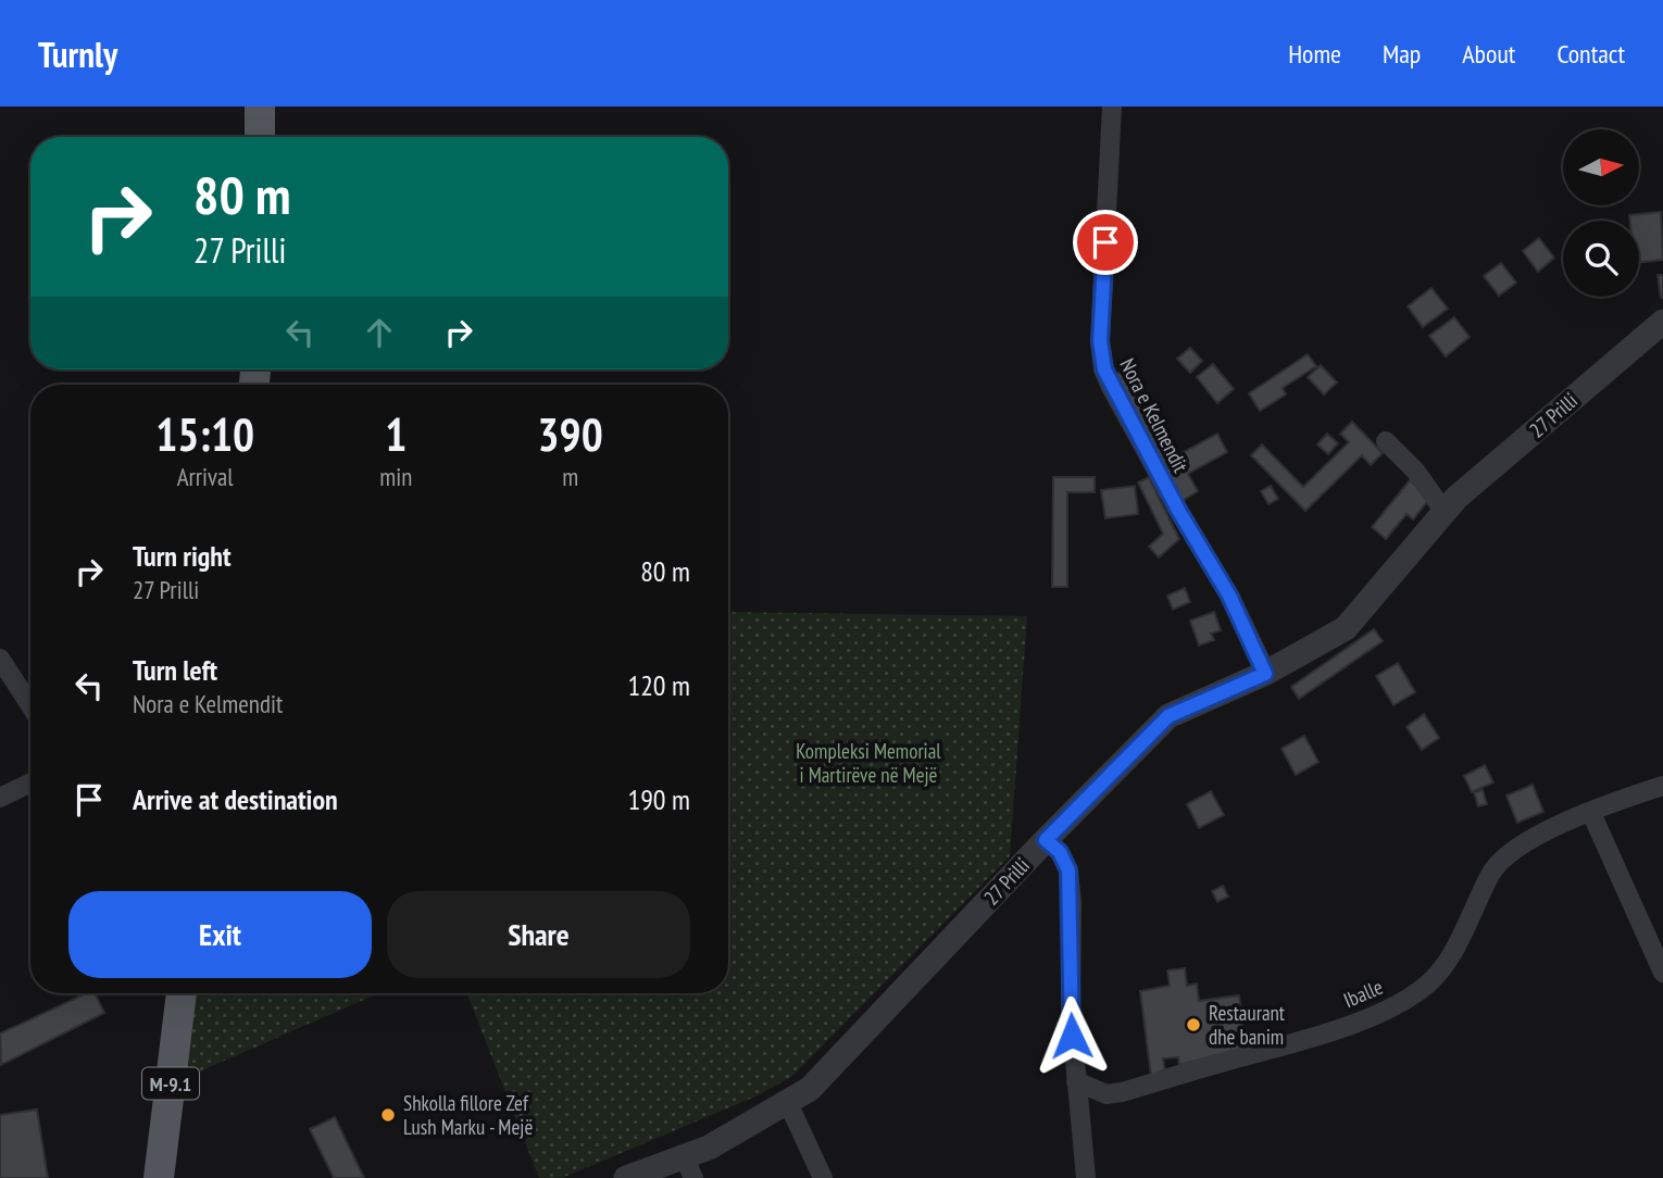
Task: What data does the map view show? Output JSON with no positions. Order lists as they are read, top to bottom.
{
  "streets": {
    "main road": ["M-9.1"],
    "street": ["Nora e Kelmendit", "27 Prilli", "Iballe"]
  },
  "crossings": [
    ["Nora e Kelmendit", "27 Prilli"]
  ],
  "parks": ["Kompleksi Memorial i Martirëve në Mejë"],
  "places": ["Restaurant dhe banim", "Shkolla fillore Zef Lush Marku - Mejë"],
  "north": "right",
  "page": {
    "header": "Turnly",
    "nav": [
      "Home",
      "Map",
      "About",
      "Contact"
    ],
    "turn": ["80 m", "27 Prilli"],
    "eta": [
      "15:10",
      "Arrival",
      "1",
      "min",
      "390",
      "m"
    ],
    "list": [
      {
        "name": "Turn right",
        "note": "27 Prilli",
        "value": "80 m"
      },
      {
        "name": "Turn left",
        "note": "Nora e Kelmendit",
        "value": "120 m"
      },
      {
        "name": "Arrive at destination",
        "value": "190 m"
      }
    ],
    "buttons": ["Exit", "Share"]
  }
}
